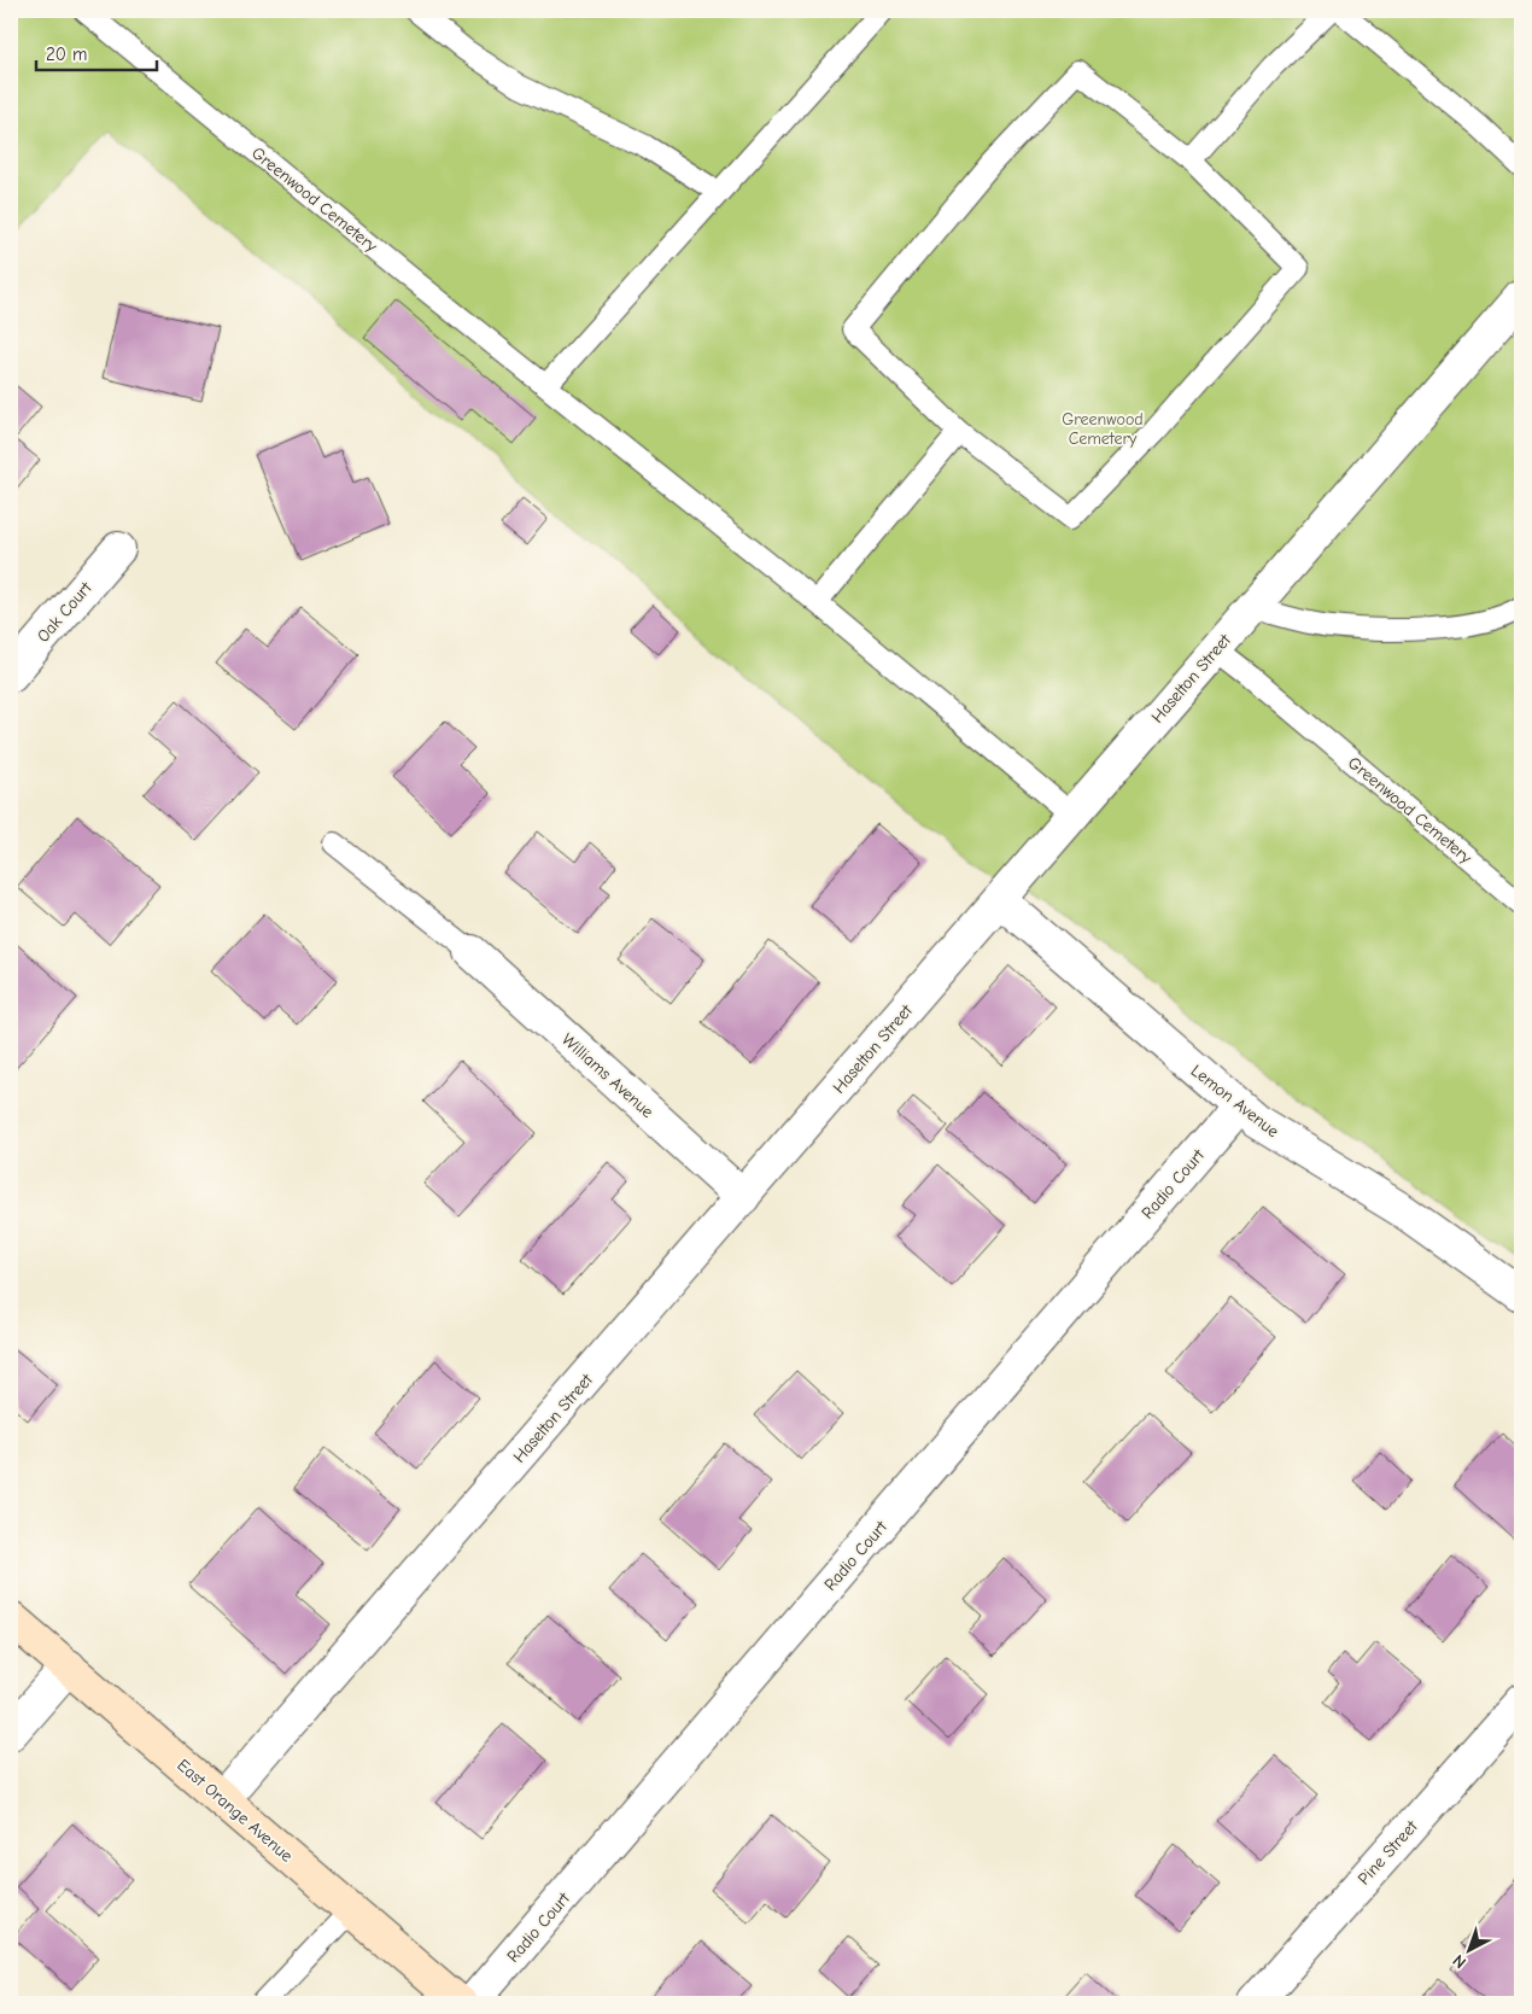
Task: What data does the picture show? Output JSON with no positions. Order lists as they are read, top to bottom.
{
  "streets": {
    "main road": ["East Orange Avenue"],
    "street": [
      "Oak Court",
      "Haselton Street",
      "Williams Avenue",
      "Lemon Avenue",
      "Radio Court",
      "Pine Street"
    ],
    "lane": ["Greenwood Cemetery"]
  },
  "crossings": [
    ["Greenwood Cemetery", "Haselton Street"],
    ["Haselton Street", "Williams Avenue"],
    ["Haselton Street", "Lemon Avenue"],
    ["Haselton Street", "East Orange Avenue"],
    ["Lemon Avenue", "Radio Court"]
  ],
  "parks": ["Greenwood Cemetery"],
  "scale_bar": "20 m",
  "north": "bottom left"
}
